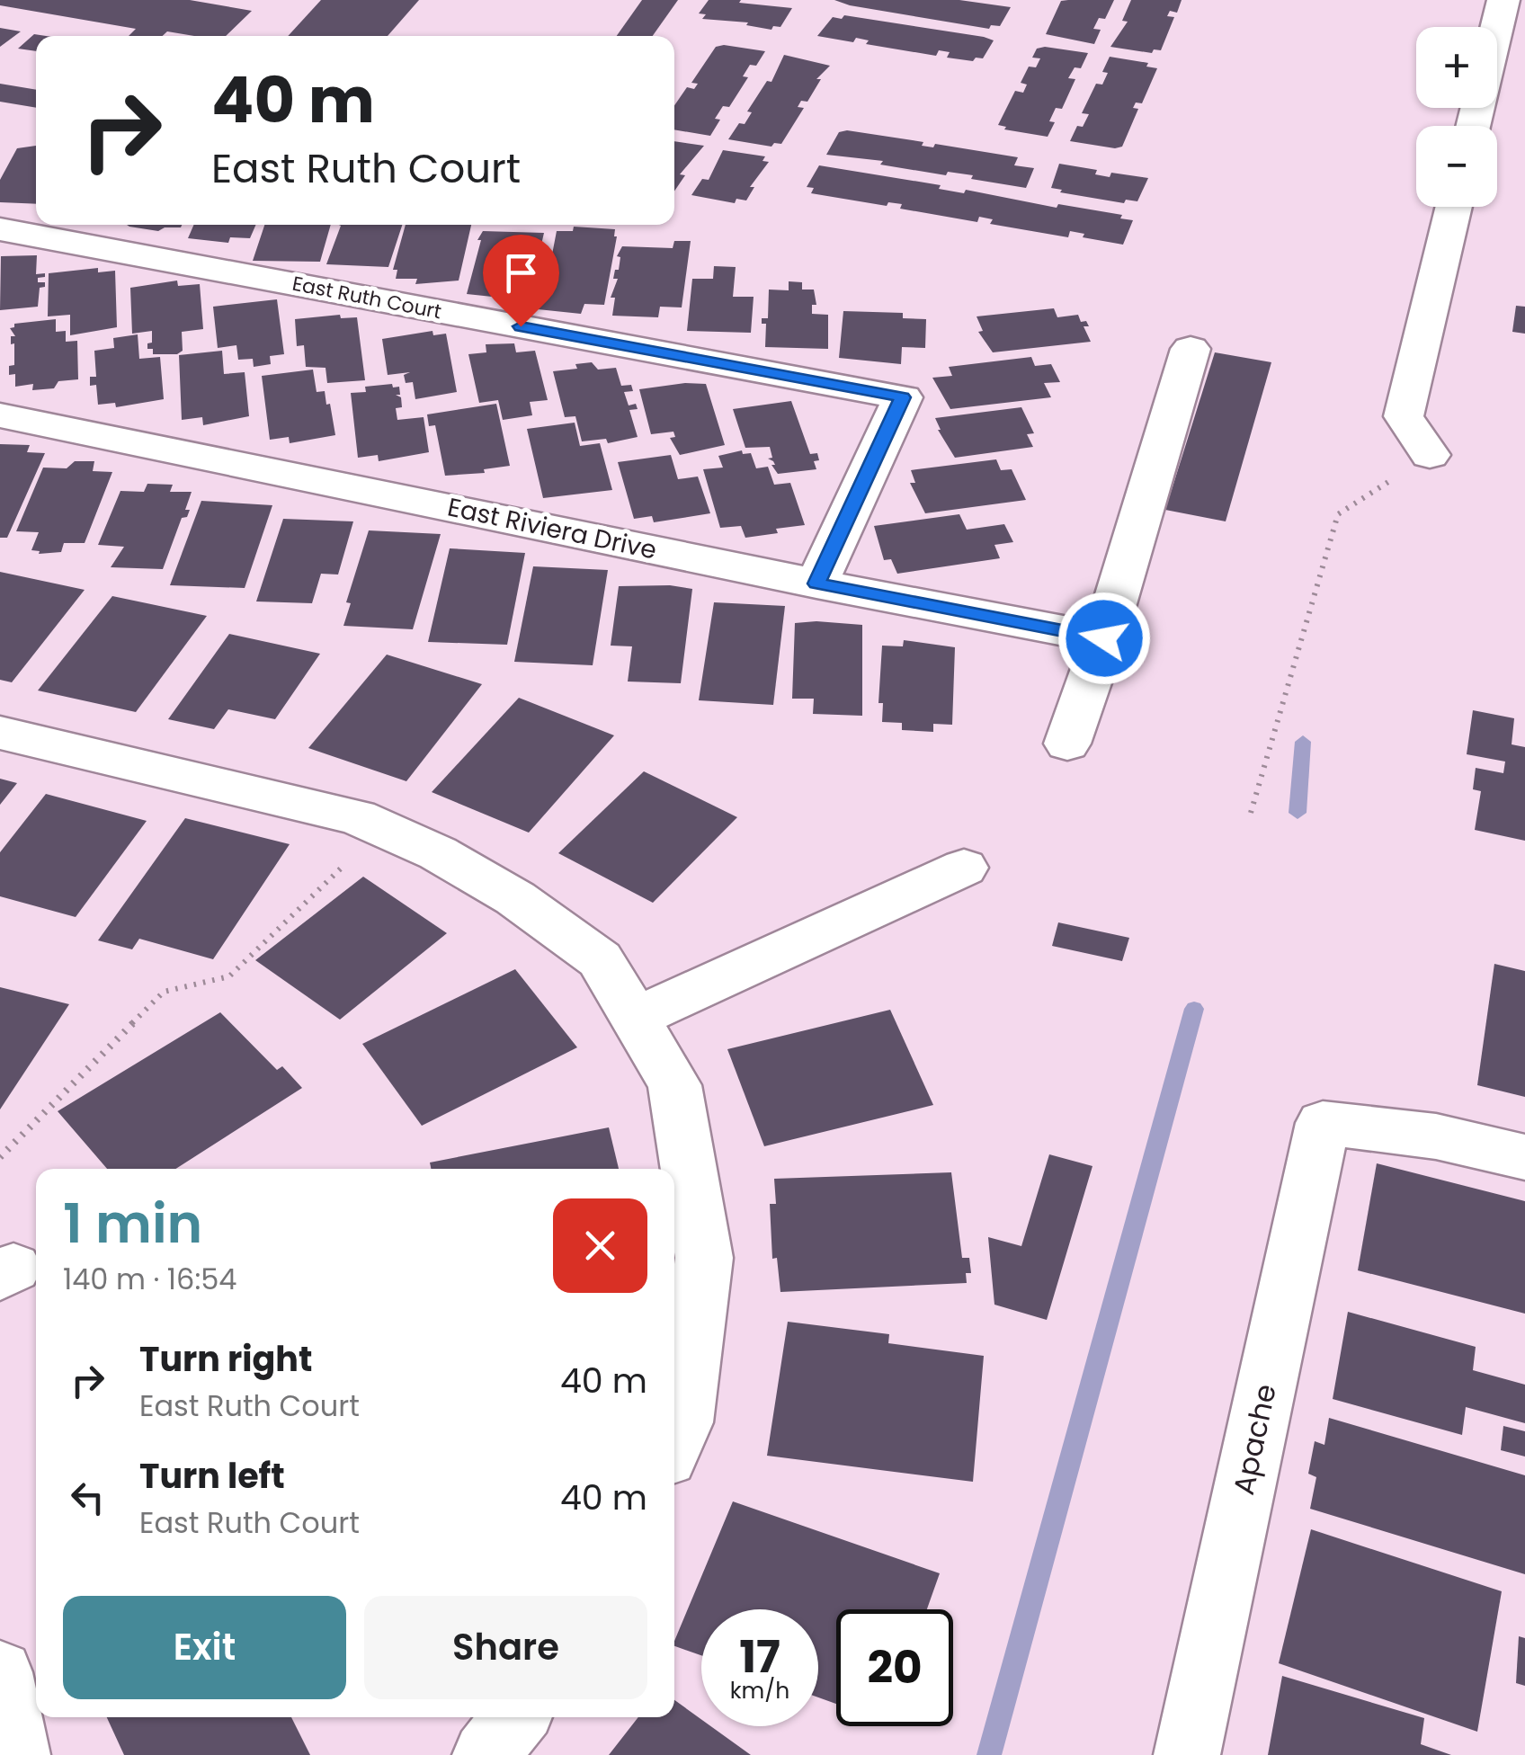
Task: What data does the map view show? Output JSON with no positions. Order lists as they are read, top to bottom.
{
  "streets": {
    "street": ["East Ruth Court", "East Riviera Drive", "Apache"]
  },
  "crossings": [
    ["East Ruth Court", "East Riviera Drive"]
  ],
  "page": {
    "map_buttons": ["+", "−"],
    "turn": ["40 m", "East Ruth Court"],
    "heading": ["1 min", "140 m · 16:54"],
    "list": [
      {
        "name": "Turn right",
        "note": "East Ruth Court",
        "value": "40 m"
      },
      {
        "name": "Turn left",
        "note": "East Ruth Court",
        "value": "40 m"
      }
    ],
    "buttons": ["Exit", "Share"],
    "speed": "17 km/h",
    "limit": "20"
  }
}
